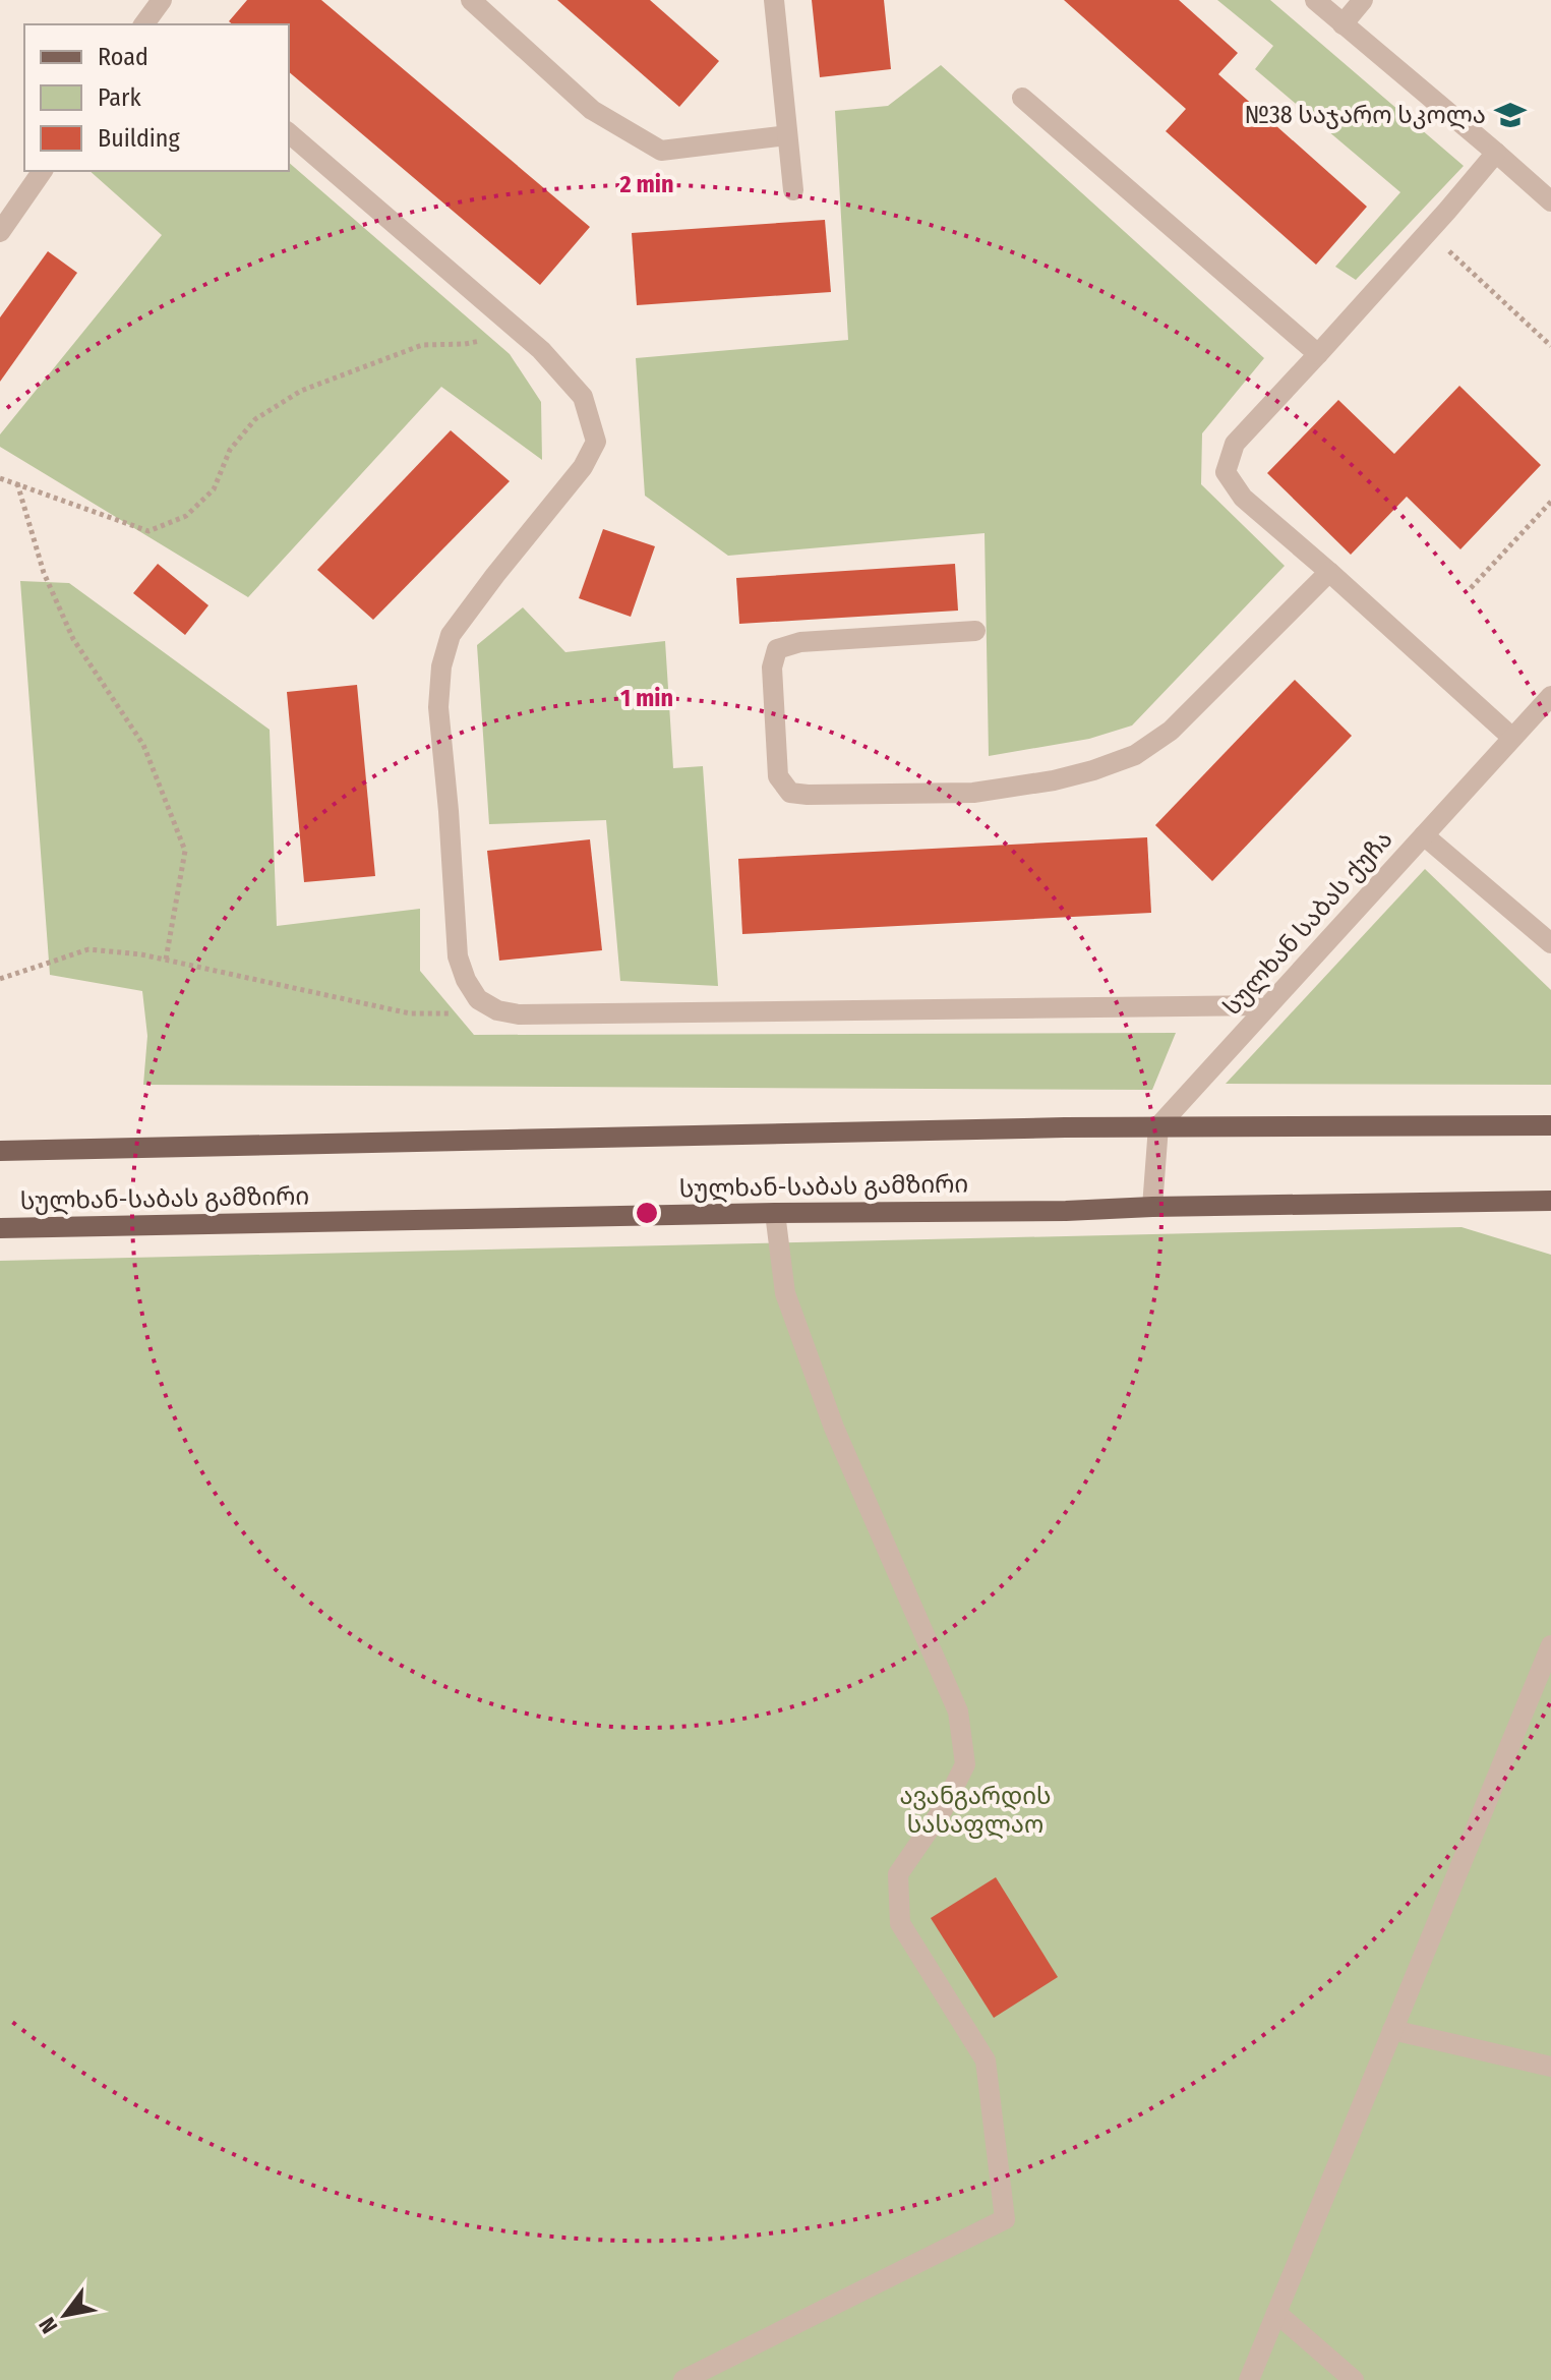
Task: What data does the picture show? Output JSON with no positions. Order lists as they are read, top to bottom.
{
  "streets": {
    "main road": ["სულხან-საბას გამზირი"],
    "street": ["სულხან საბას ქუჩა"]
  },
  "crossings": [
    ["სულხან საბას ქუჩა", "სულხან-საბას გამზირი"]
  ],
  "parks": ["ავანგარდის სასაფლაო"],
  "places": {
    "school or university": ["№38 საჯარო სკოლა"]
  },
  "legend": ["Road", "Park", "Building"],
  "north": "bottom left",
  "rings": ["2 min", "1 min"]
}
